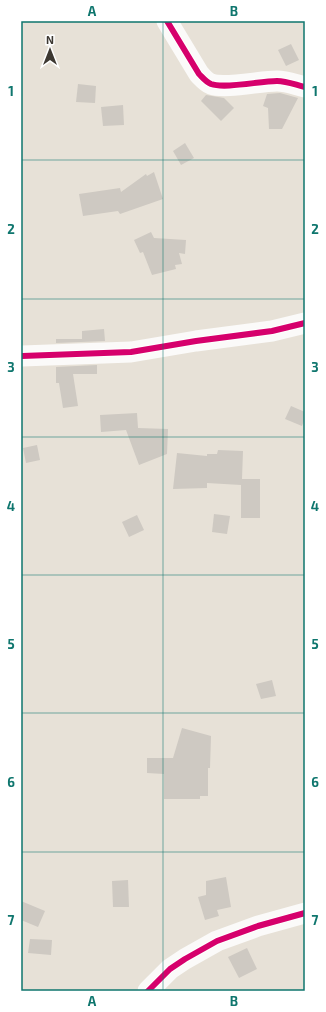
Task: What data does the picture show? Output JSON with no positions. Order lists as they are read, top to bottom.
{
  "north": "top",
  "grid": {
    "columns": ["A", "B"],
    "rows": [
      "1",
      "2",
      "3",
      "4",
      "5",
      "6",
      "7"
    ]
  }
}
